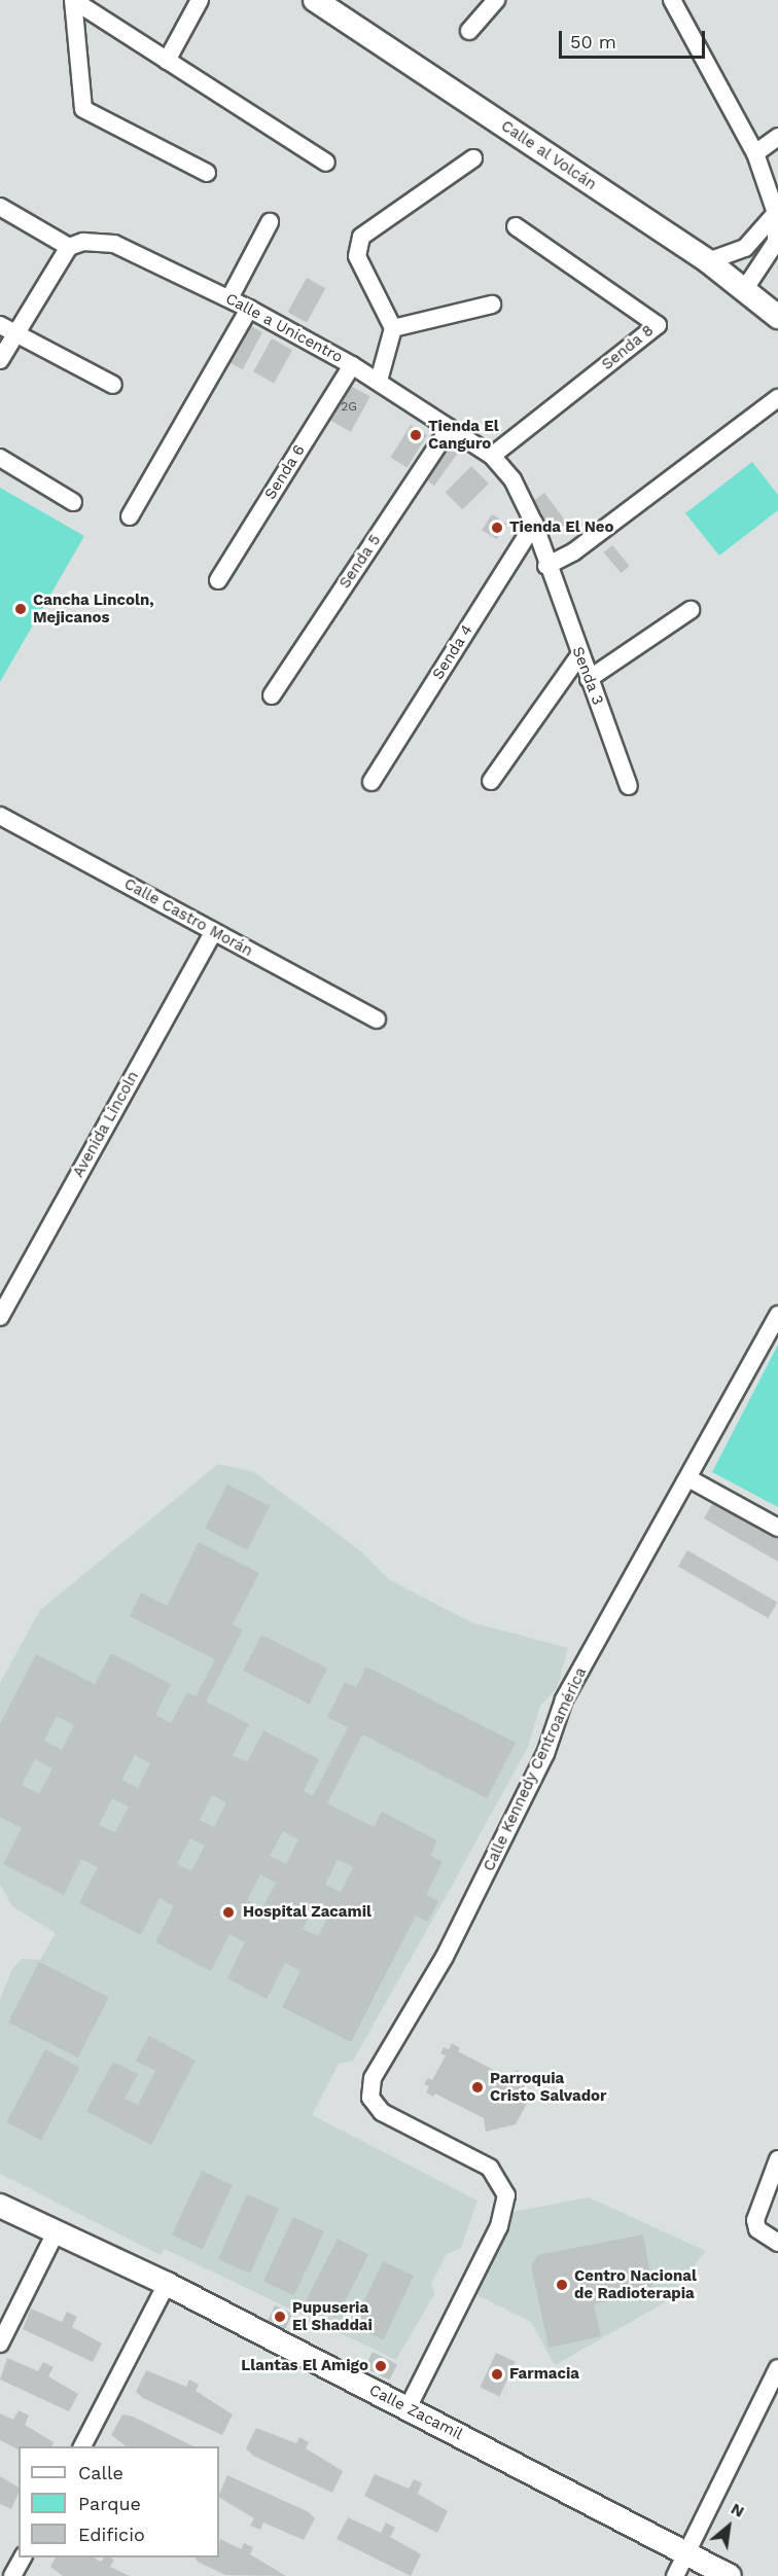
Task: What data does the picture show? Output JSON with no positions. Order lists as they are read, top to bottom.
{
  "streets": {
    "street": [
      "Calle al Volcán",
      "Calle a Unicentro",
      "Senda 8",
      "Senda 6",
      "Senda 5",
      "Senda 4",
      "Senda 3",
      "Calle Castro Morán",
      "Avenida Lincoln",
      "Calle Kennedy Centroamérica",
      "Calle Zacamil"
    ]
  },
  "crossings": [
    ["Calle a Unicentro", "Senda 8"],
    ["Calle a Unicentro", "Senda 6"],
    ["Calle a Unicentro", "Senda 5"],
    ["Calle a Unicentro", "Senda 4"],
    ["Calle a Unicentro", "Senda 3"],
    ["Calle Castro Morán", "Avenida Lincoln"],
    ["Calle Kennedy Centroamérica", "Calle Zacamil"]
  ],
  "places": [
    "Tienda El Canguro",
    "Tienda El Neo",
    "Cancha Lincoln, Mejicanos",
    "Hospital Zacamil",
    "Parroquia Cristo Salvador",
    "Centro Nacional de Radioterapia",
    "Pupuseria El Shaddai",
    "Llantas El Amigo",
    "Farmacia"
  ],
  "house_numbers": ["2G"],
  "legend": ["Calle", "Parque", "Edificio"],
  "scale_bar": "50 m",
  "north": "top right"
}
